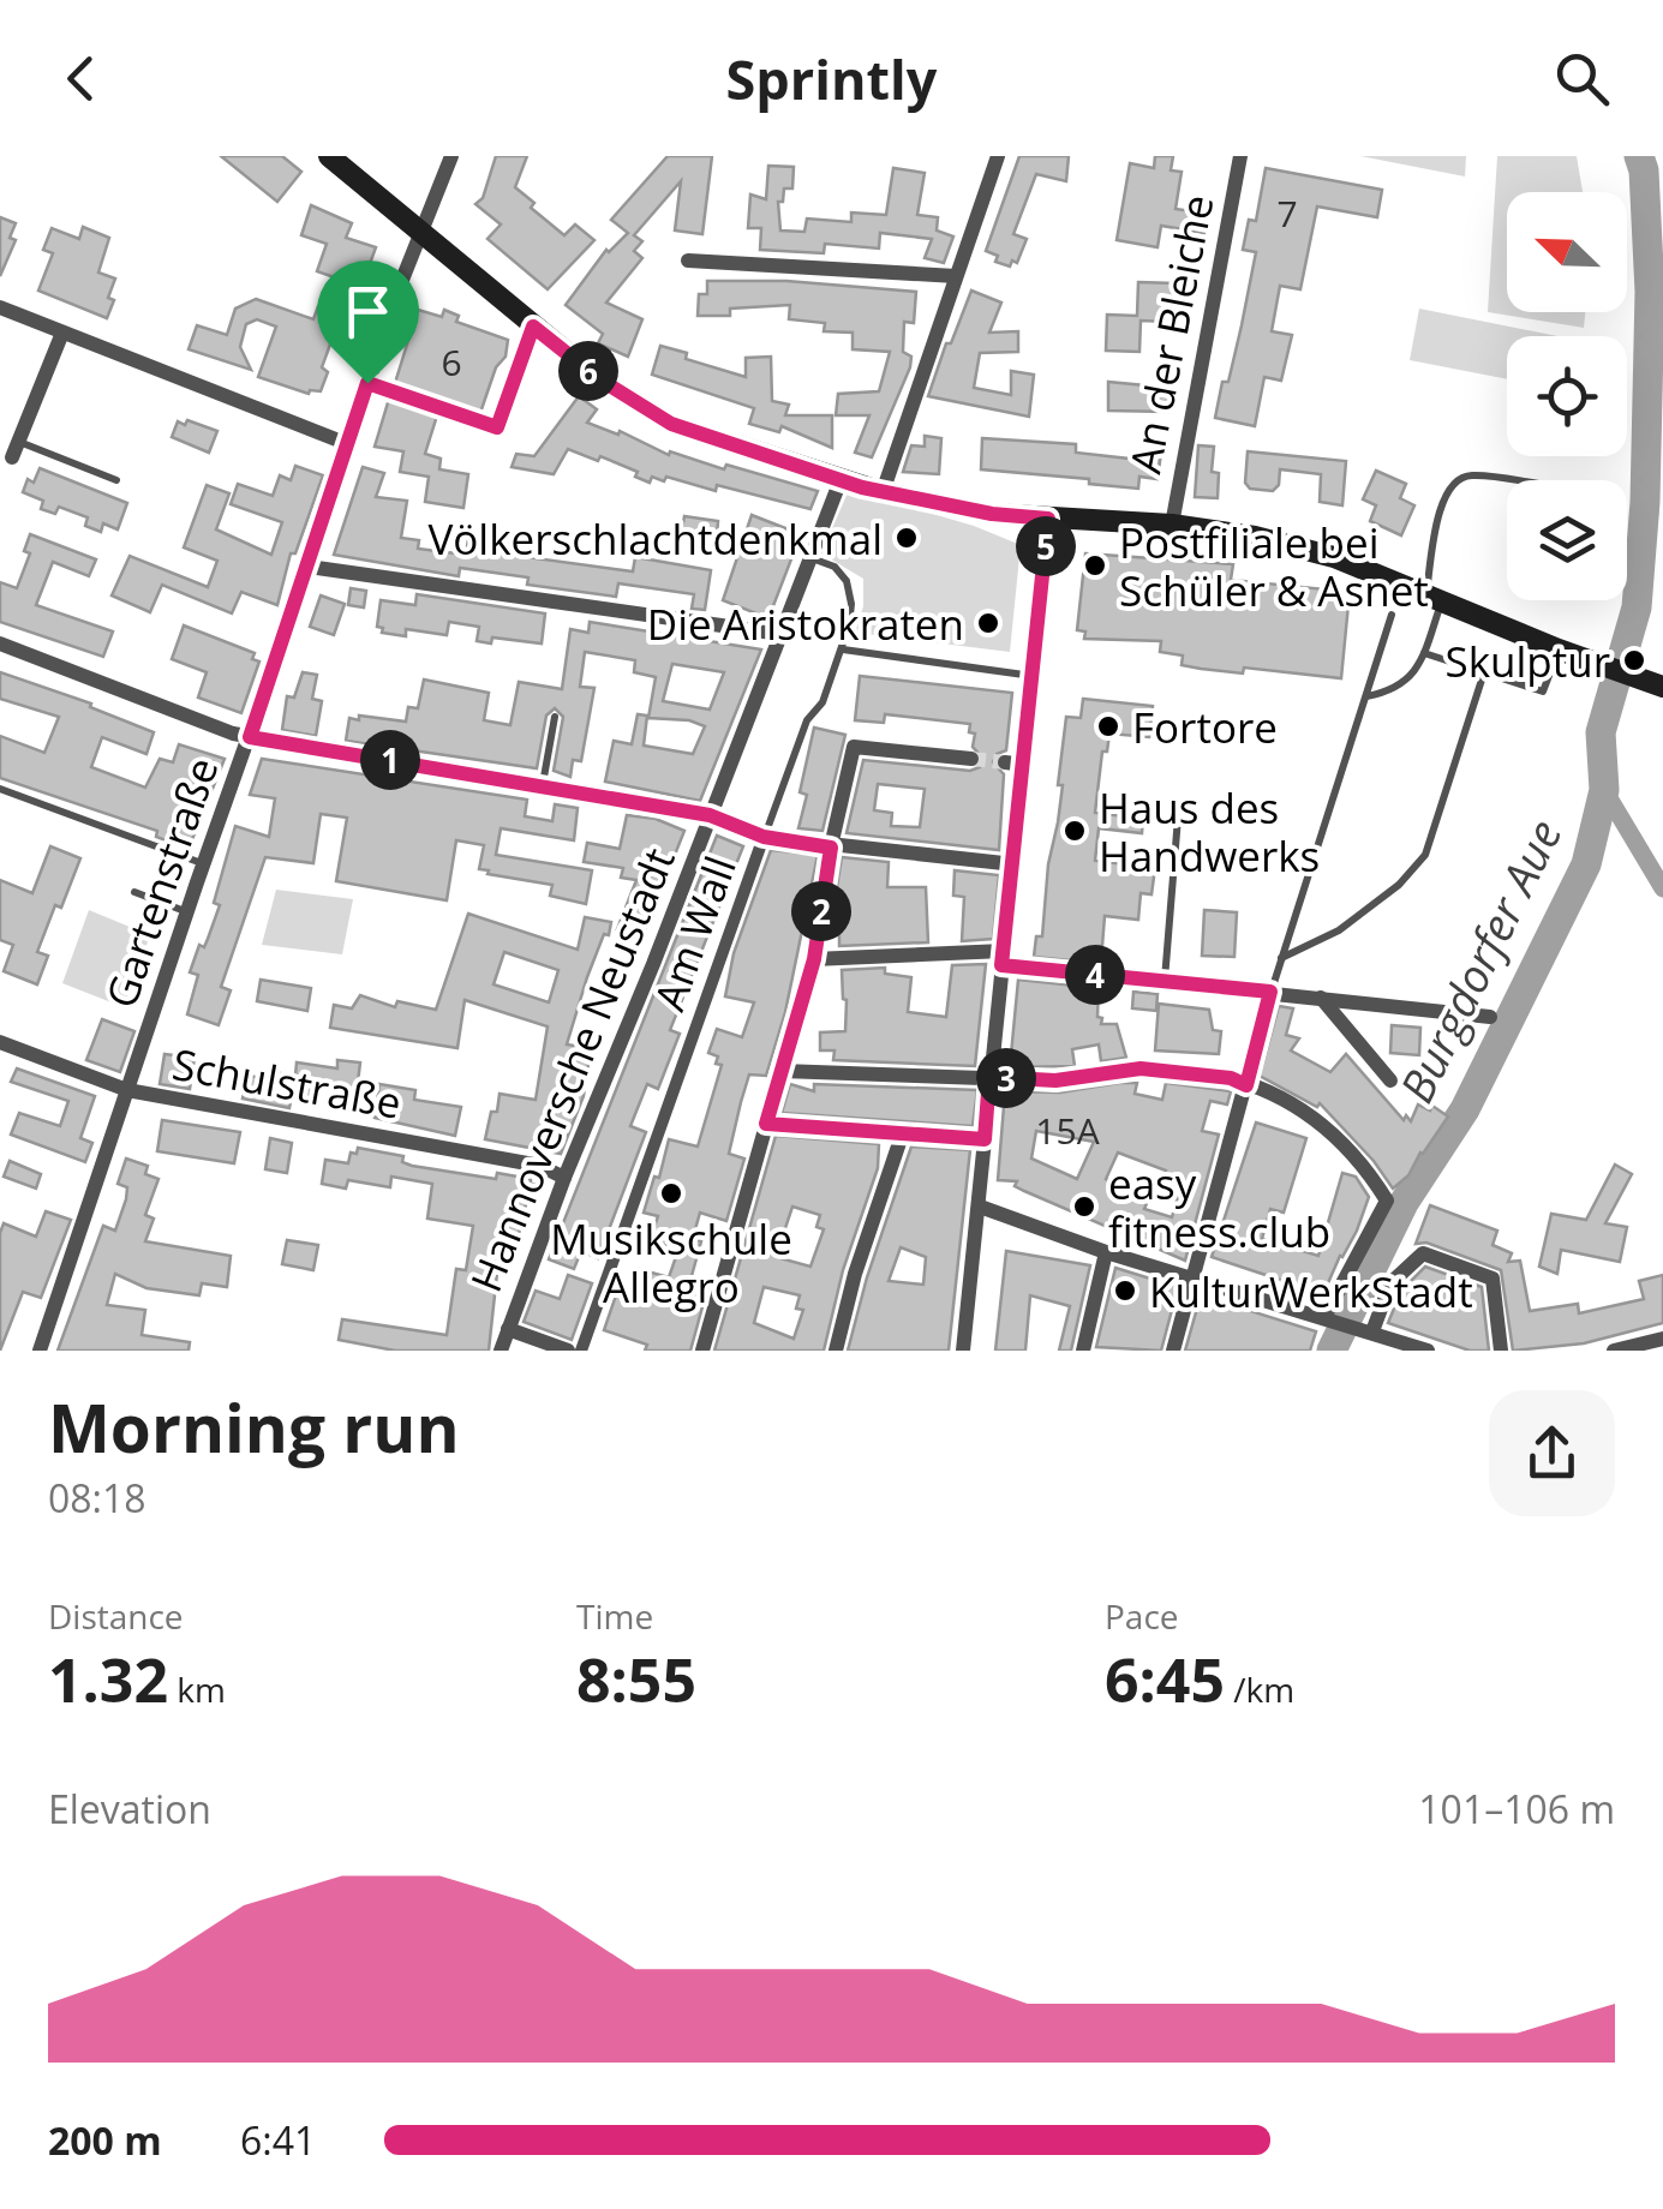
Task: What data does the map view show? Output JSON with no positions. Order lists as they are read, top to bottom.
{
  "streets": {
    "street": [
      "An der Bleiche",
      "Gartenstraße",
      "Am Wall",
      "Hannoversche Neustadt",
      "Schulstraße"
    ]
  },
  "crossings": [
    ["Gartenstraße", "Schulstraße"],
    ["Am Wall", "Hannoversche Neustadt"],
    ["Hannoversche Neustadt", "Schulstraße"]
  ],
  "water": ["Burgdorfer Aue"],
  "places": [
    "Völkerschlachtdenkmal",
    "Postfiliale bei Schüler & Asnet",
    "Die Aristokraten",
    "Skulptur",
    "Fortore",
    "Haus des Handwerks",
    "Musikschule Allegro",
    "easy fitness.club",
    "KulturWerkStadt"
  ],
  "house_numbers": ["7", "6", "15A"],
  "north": "top left",
  "page": {
    "header": "Sprintly",
    "pins": [
      "6",
      "5",
      "1",
      "2",
      "4",
      "3"
    ],
    "heading": ["Morning run", "08:18"],
    "stats": [
      ["Distance", "1.32 km"],
      ["Time", "8:55"],
      ["Pace", "6:45 /km"]
    ],
    "chart": ["Elevation", "101–106 m"],
    "list": [
      {
        "name": "200 m",
        "note": "6:41"
      }
    ]
  }
}
